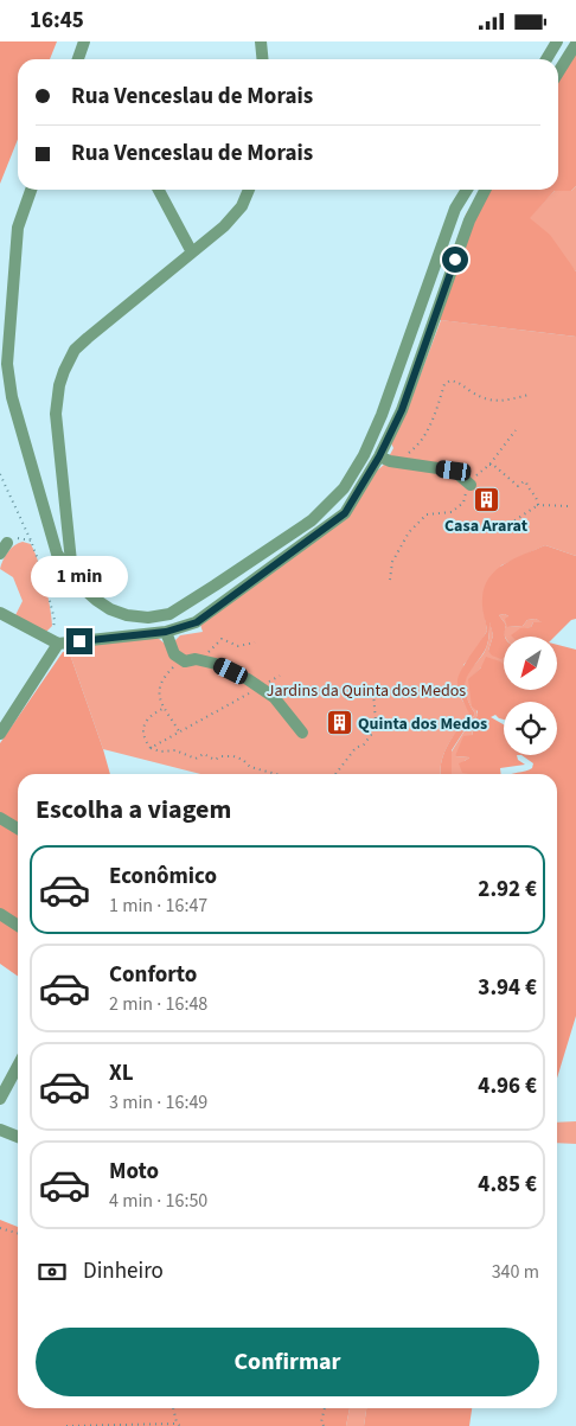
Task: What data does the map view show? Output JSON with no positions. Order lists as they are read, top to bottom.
{
  "parks": ["Jardins da Quinta dos Medos"],
  "places": {
    "building": ["Casa Ararat", "Quinta dos Medos"]
  },
  "north": "bottom left",
  "page": {
    "status": "16:45",
    "banner": ["Rua Venceslau de Morais", "Rua Venceslau de Morais"],
    "bubble": "1 min",
    "heading": "Escolha a viagem",
    "list": [
      {
        "name": "Econômico",
        "note": "1 min · 16:47",
        "value": "2.92 €"
      },
      {
        "name": "Conforto",
        "note": "2 min · 16:48",
        "value": "3.94 €"
      },
      {
        "name": "XL",
        "note": "3 min · 16:49",
        "value": "4.96 €"
      },
      {
        "name": "Moto",
        "note": "4 min · 16:50",
        "value": "4.85 €"
      }
    ],
    "pay": ["Dinheiro", "340 m"],
    "buttons": "Confirmar"
  }
}
